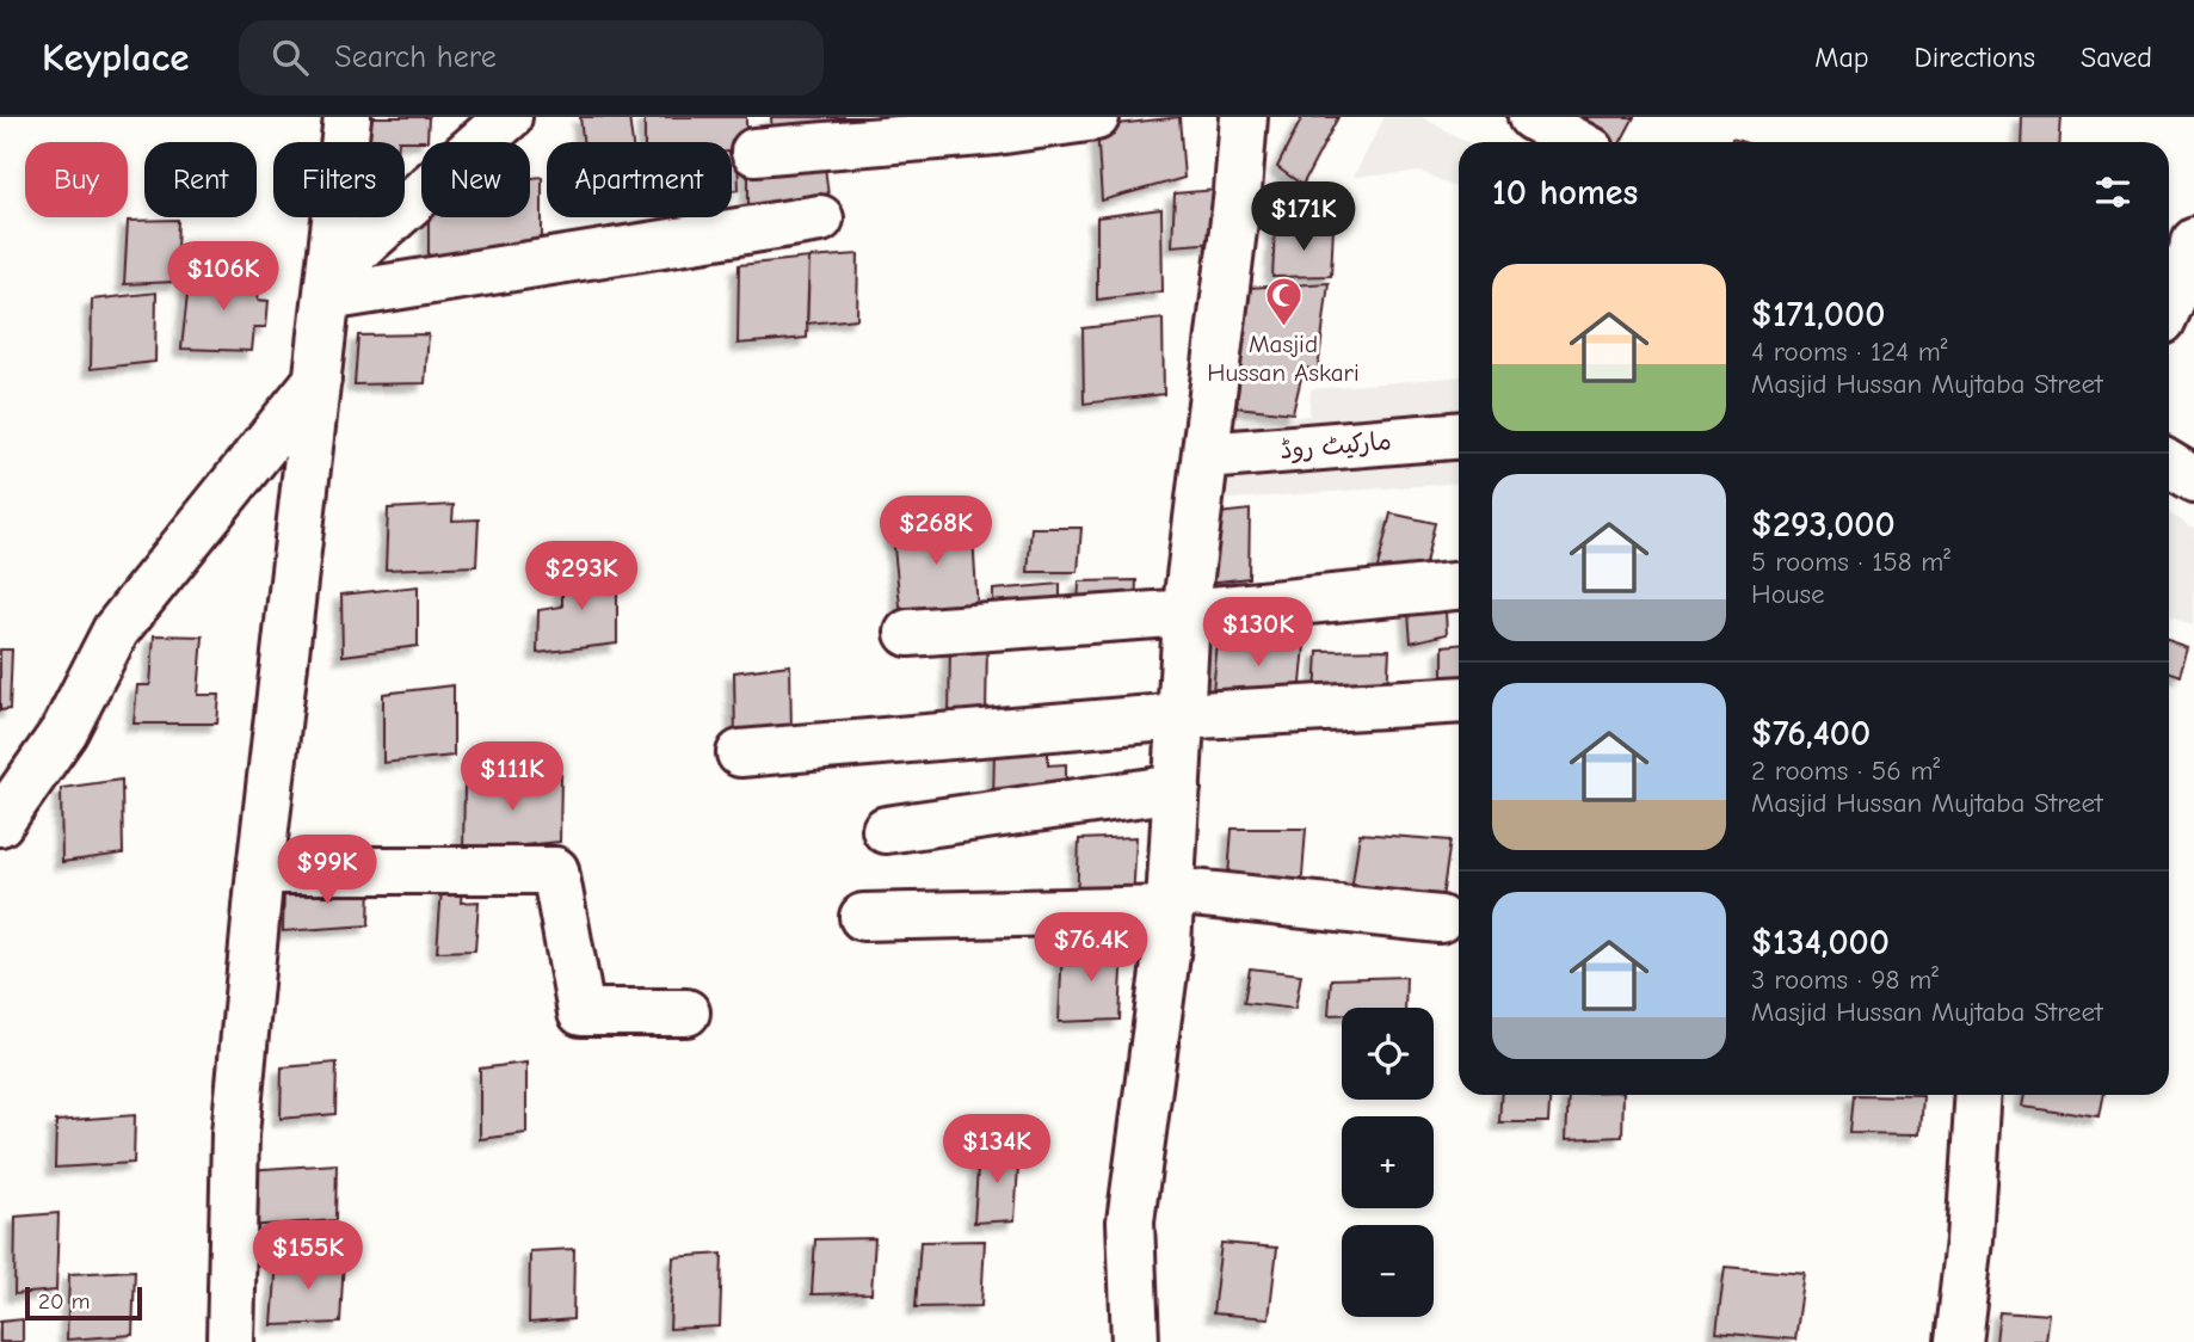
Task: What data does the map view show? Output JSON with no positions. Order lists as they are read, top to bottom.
{
  "streets": {
    "main road": ["مارکیٹ روڈ"]
  },
  "places": {
    "mosque": ["Masjid Hussan Askari"]
  },
  "scale_bar": "20 m",
  "page": {
    "header": "Keyplace",
    "search": "Search here",
    "nav": ["Map", "Directions", "Saved"],
    "chip": [
      "Buy",
      "Rent",
      "Filters",
      "New",
      "Apartment"
    ],
    "heading": "10 homes",
    "price": [
      "$171K",
      "$106K",
      "$268K",
      "$293K",
      "$130K",
      "$111K",
      "$99K",
      "$76.4K",
      "$134K",
      "$155K"
    ],
    "list": [
      {
        "name": "$171,000",
        "note": "4 rooms · 124 m² · Masjid Hussan Mujtaba Street"
      },
      {
        "name": "$293,000",
        "note": "5 rooms · 158 m² · House"
      },
      {
        "name": "$76,400",
        "note": "2 rooms · 56 m² · Masjid Hussan Mujtaba Street"
      },
      {
        "name": "$134,000",
        "note": "3 rooms · 98 m² · Masjid Hussan Mujtaba Street"
      }
    ],
    "map_buttons": ["+", "−"],
    "scale": "20 m"
  }
}
